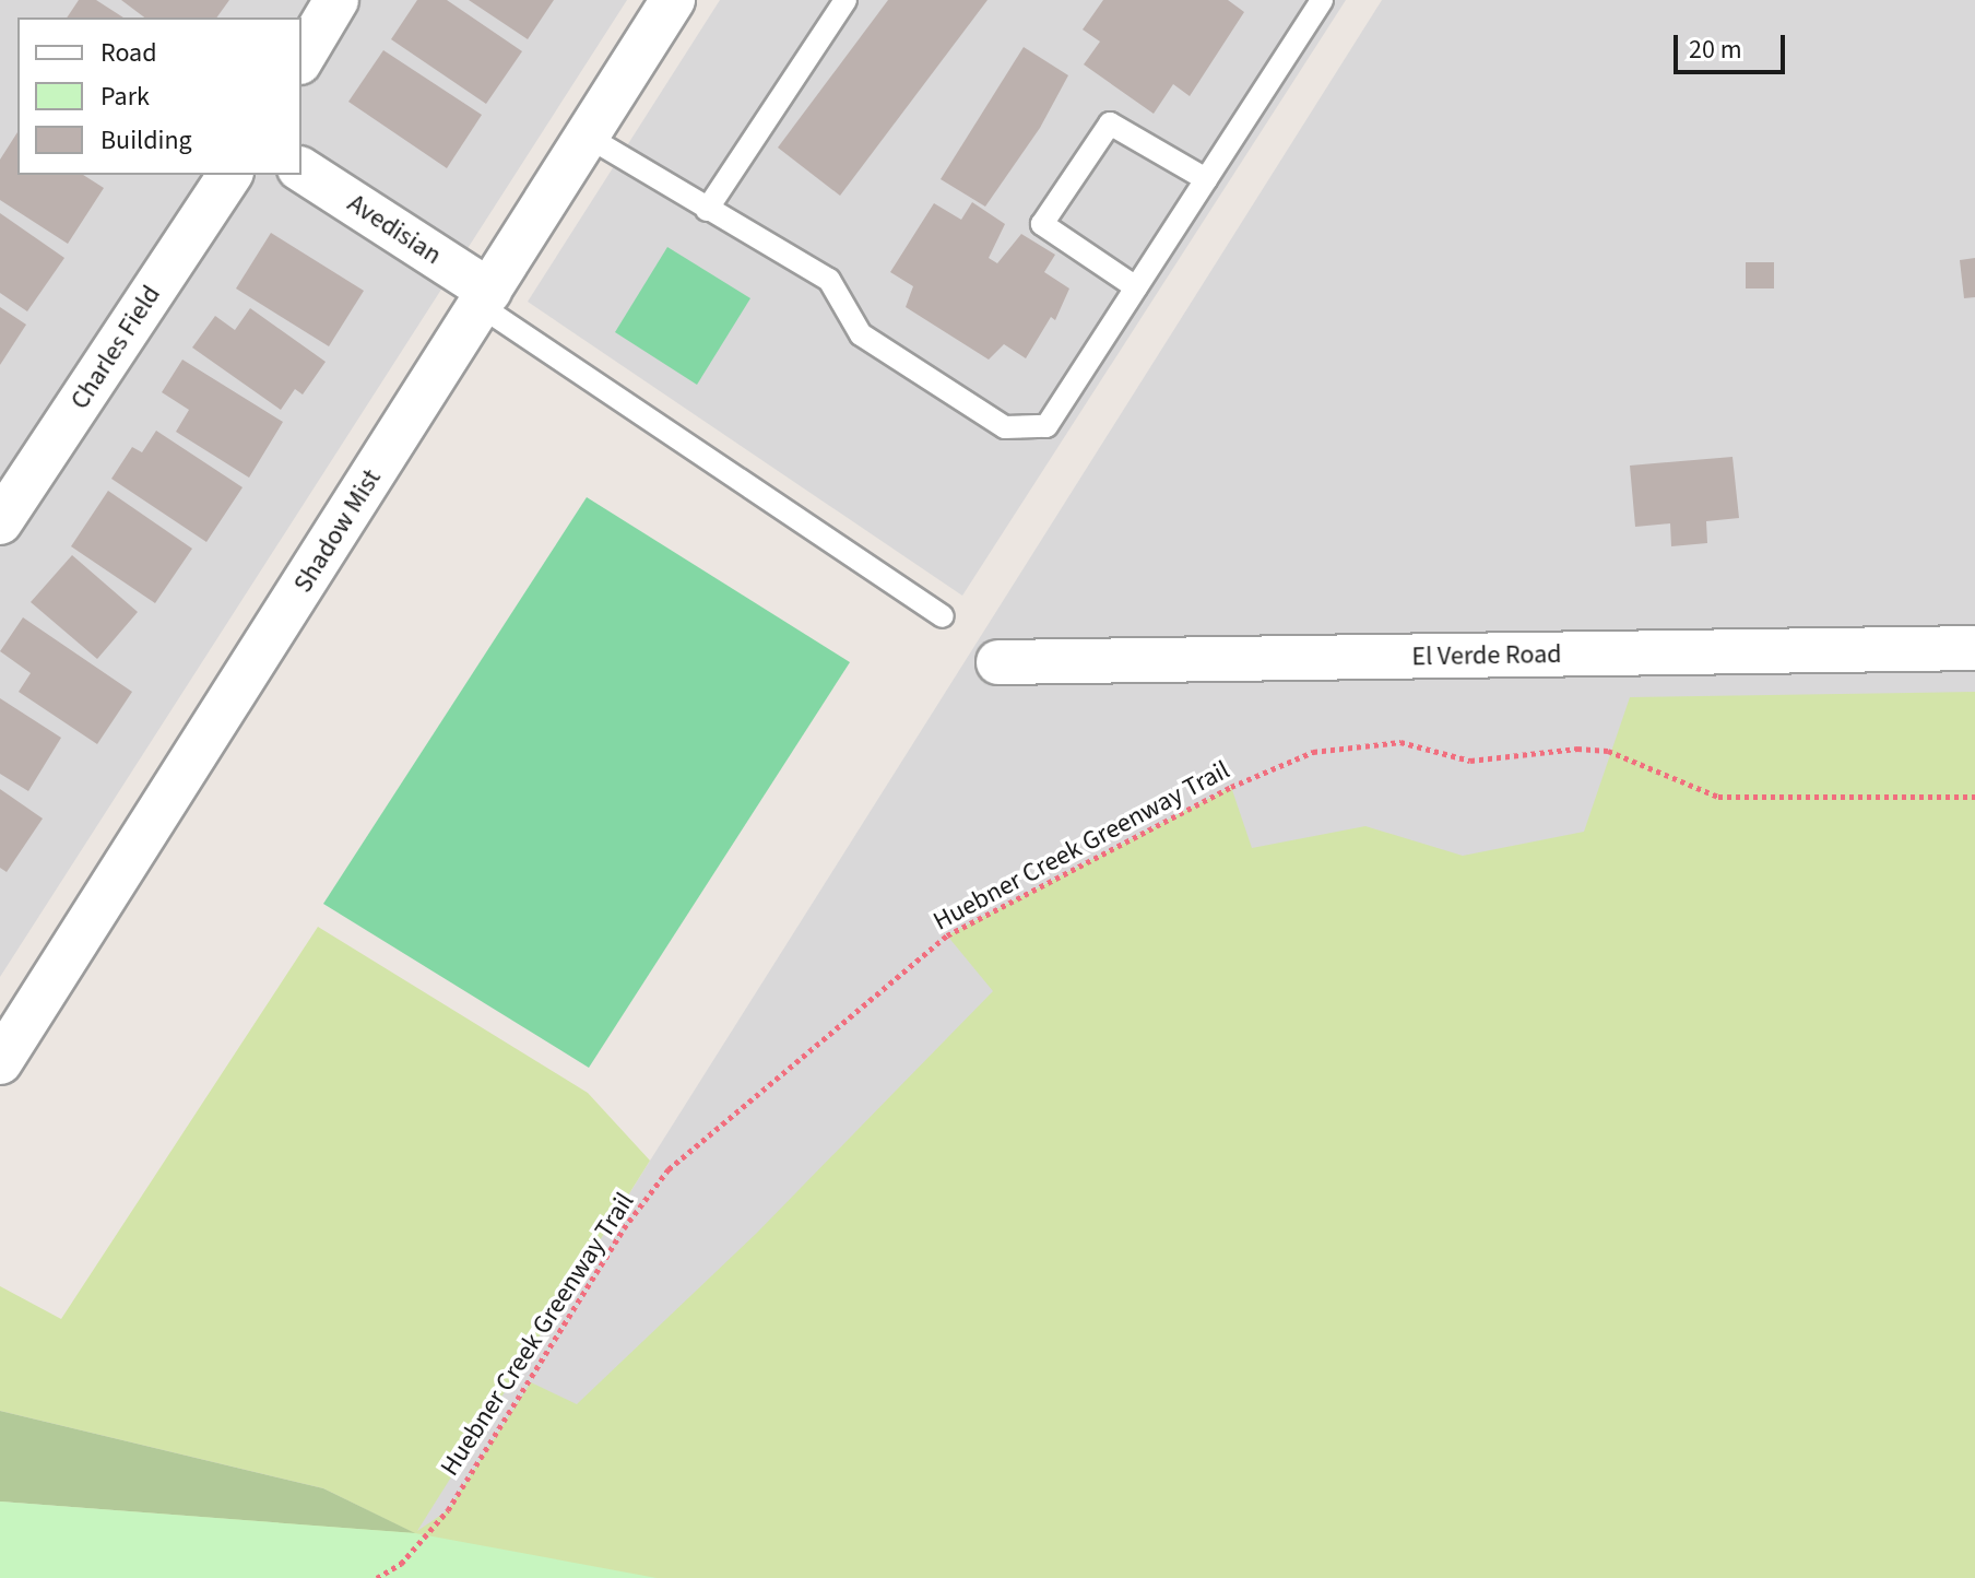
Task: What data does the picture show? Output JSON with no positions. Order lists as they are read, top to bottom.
{
  "streets": {
    "street": [
      "Avedisian",
      "Charles Field",
      "Shadow Mist",
      "El Verde Road"
    ],
    "path": ["Huebner Creek Greenway Trail"]
  },
  "crossings": [
    ["Avedisian", "Shadow Mist"]
  ],
  "legend": ["Road", "Park", "Building"],
  "scale_bar": "20 m"
}
